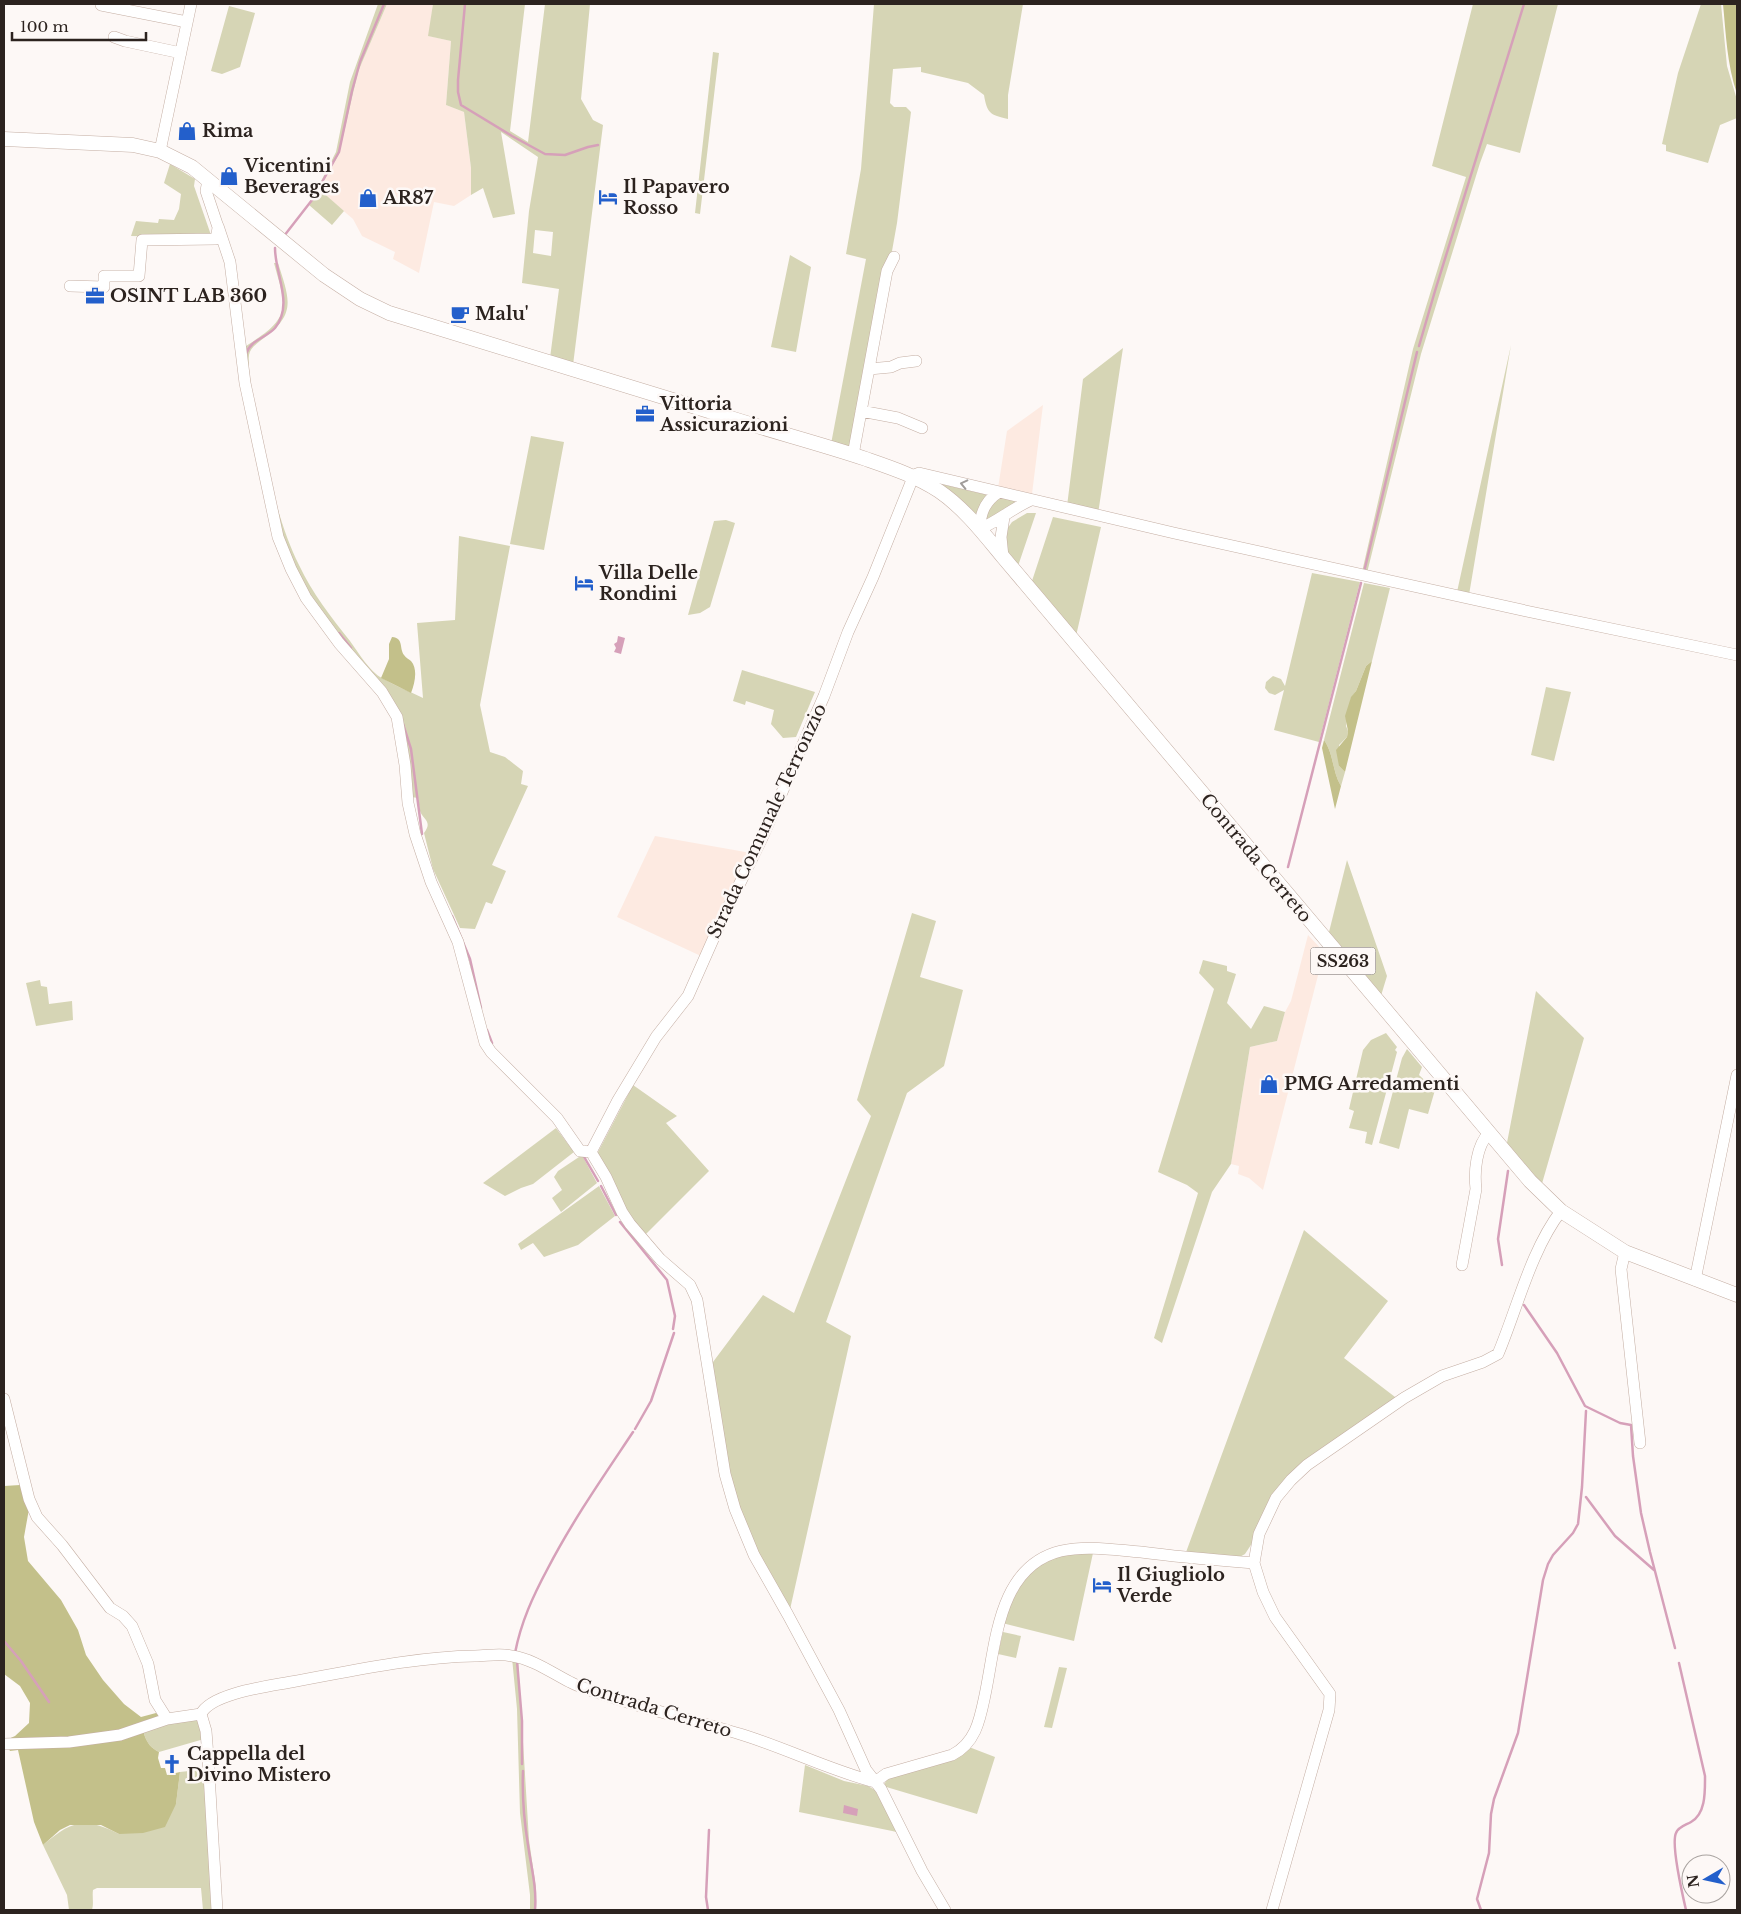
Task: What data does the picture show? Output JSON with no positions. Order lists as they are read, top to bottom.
{
  "streets": {
    "main road": ["Contrada Cerreto", "SS263"],
    "street": ["Strada Comunale Terronzio"]
  },
  "crossings": [
    ["Strada Comunale Terronzio", "SS263"],
    ["Contrada Cerreto", "SS263"]
  ],
  "places": {
    "shop": [
      "Rima",
      "Vicentini Beverages",
      "AR87",
      "PMG Arredamenti"
    ],
    "hotel": ["Il Papavero Rosso", "Villa Delle Rondini", "Il Giugliolo Verde"],
    "office": ["OSINT LAB 360", "Vittoria Assicurazioni"],
    "cafe": ["Malu'"],
    "church": ["Cappella del Divino Mistero"]
  },
  "scale_bar": "100 m",
  "north": "left"
}
